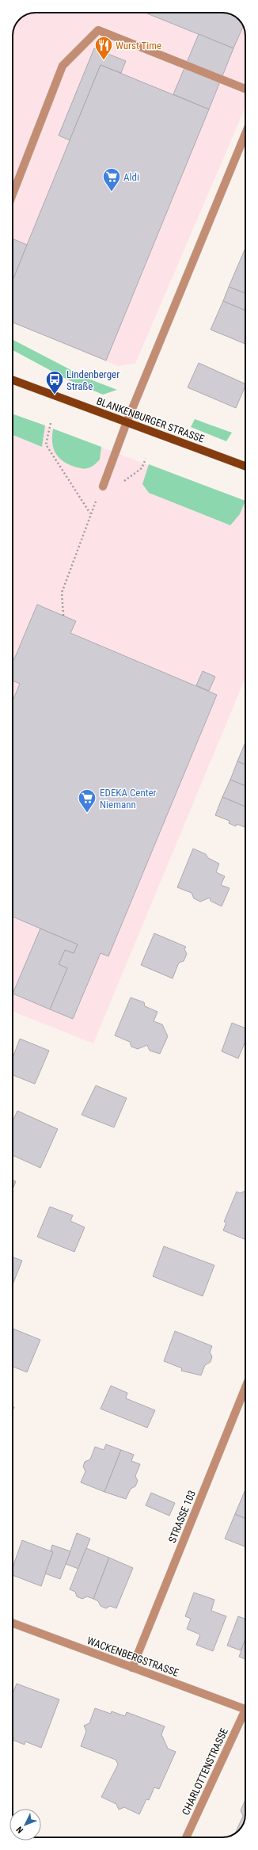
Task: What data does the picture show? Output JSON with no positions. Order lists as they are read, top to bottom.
{
  "streets": {
    "main road": ["BLANKENBURGER STRASSE"],
    "street": ["STRASSE 103", "WACKENBERGSTRASSE", "CHARLOTTENSTRASSE"]
  },
  "crossings": [
    ["STRASSE 103", "WACKENBERGSTRASSE"]
  ],
  "places": {
    "restaurant": ["Wurst Time"],
    "supermarket": ["Aldi", "EDEKA Center Niemann"],
    "bus stop": ["Lindenberger Straße"]
  },
  "north": "bottom left"
}
